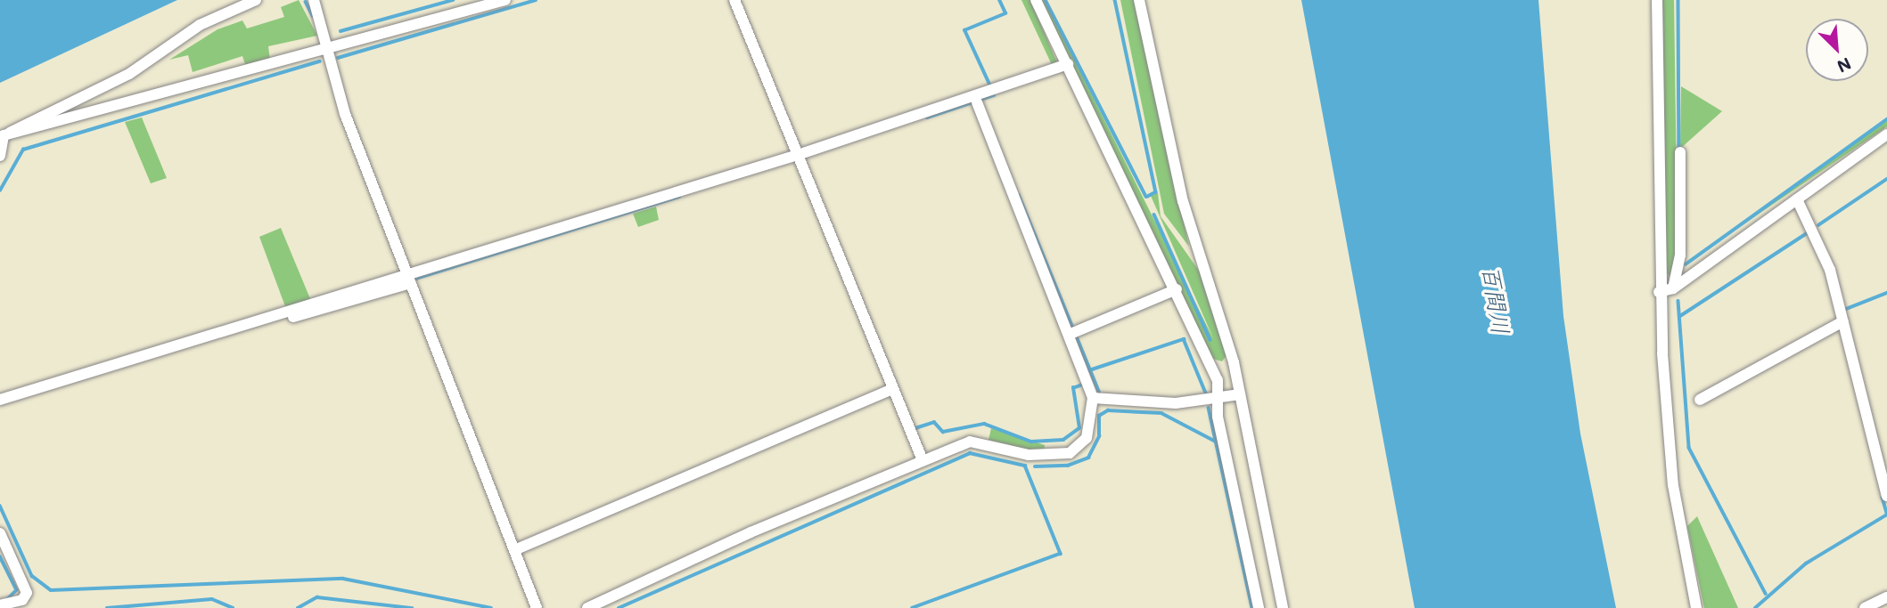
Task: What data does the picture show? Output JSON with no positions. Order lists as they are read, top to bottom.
{
  "water": ["百間川"],
  "north": "bottom right"
}
